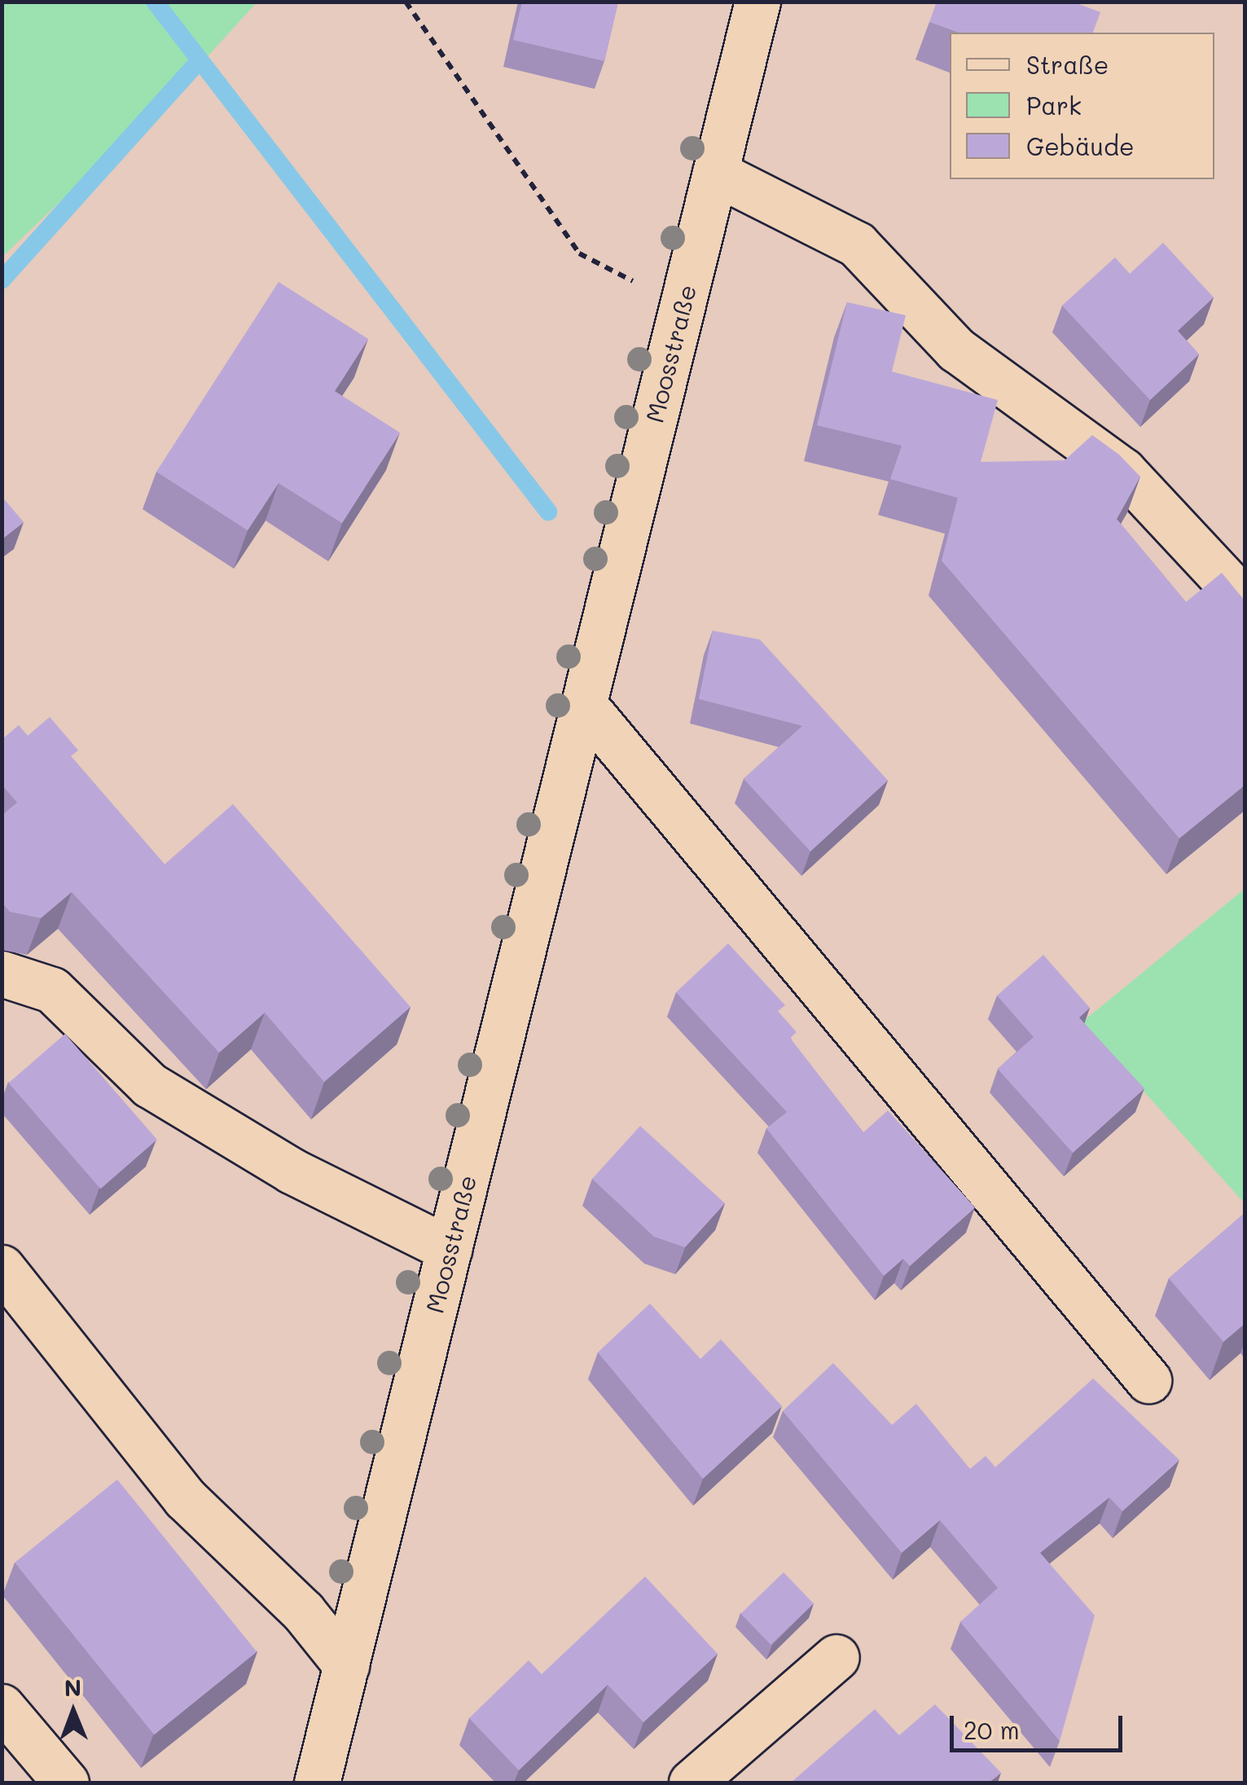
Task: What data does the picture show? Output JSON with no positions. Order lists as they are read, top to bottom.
{
  "streets": {
    "street": ["Moosstraße"]
  },
  "legend": ["Straße", "Park", "Gebäude"],
  "scale_bar": "20 m",
  "north": "top"
}
